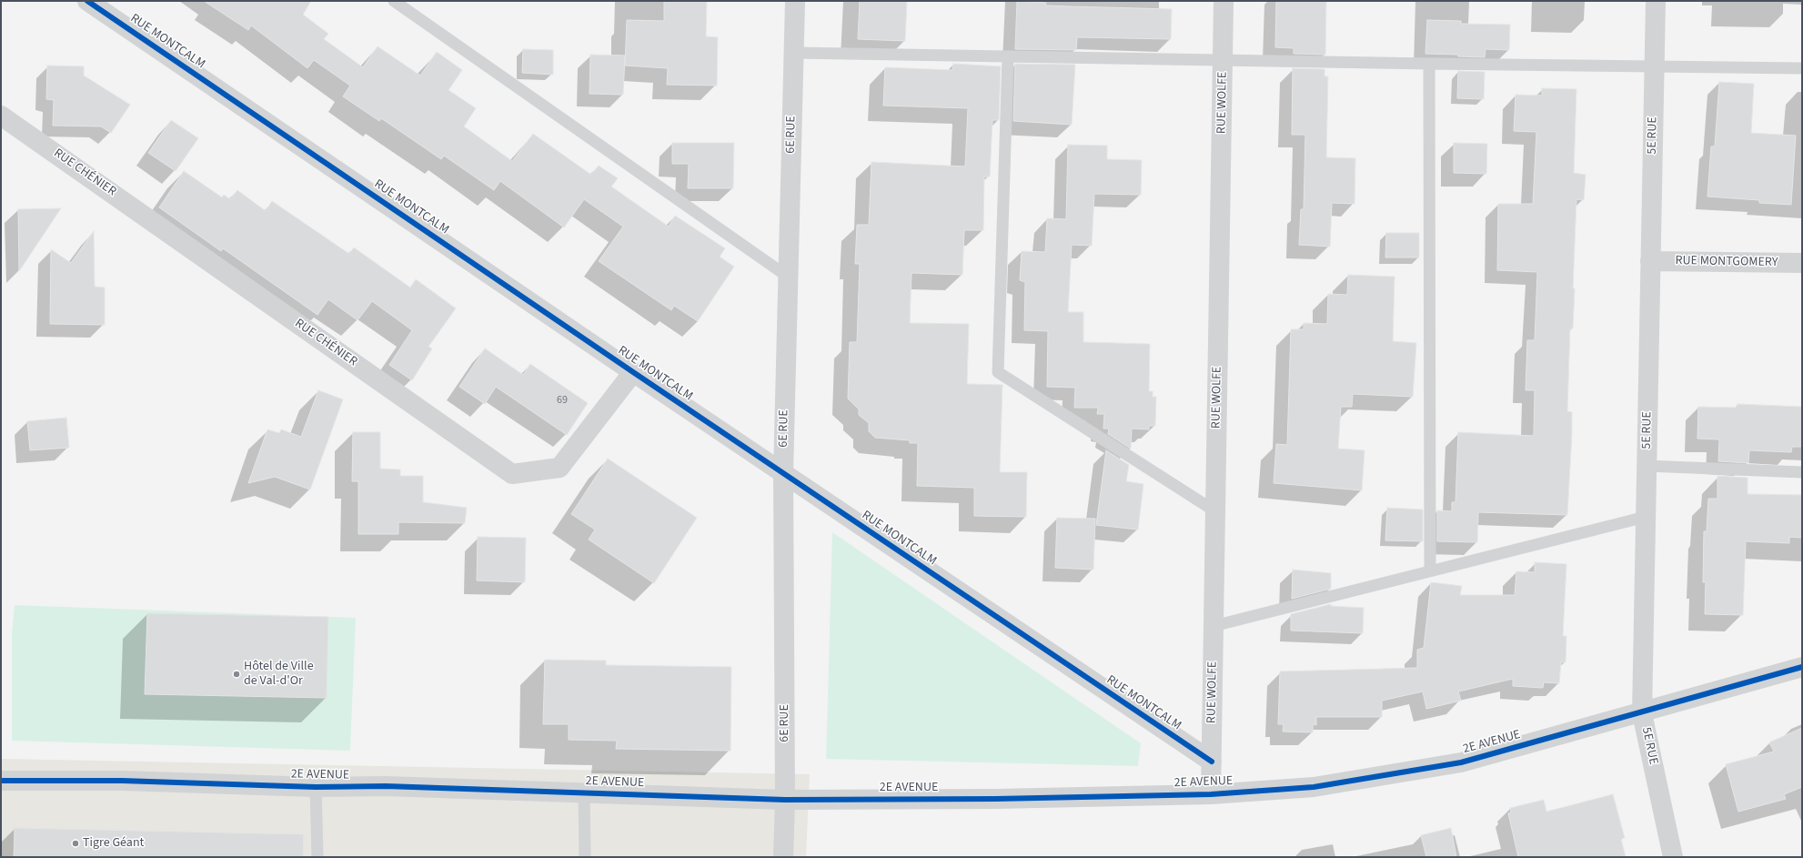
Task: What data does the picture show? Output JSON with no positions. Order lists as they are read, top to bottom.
{
  "streets": {
    "street": [
      "RUE MONTCALM",
      "RUE WOLFE",
      "6E RUE",
      "5E RUE",
      "RUE CHÉNIER",
      "RUE MONTGOMERY",
      "2E AVENUE"
    ]
  },
  "crossings": [
    ["RUE MONTCALM", "RUE WOLFE"],
    ["RUE MONTCALM", "6E RUE"],
    ["RUE MONTCALM", "RUE CHÉNIER"],
    ["RUE WOLFE", "2E AVENUE"],
    ["6E RUE", "2E AVENUE"],
    ["5E RUE", "RUE MONTGOMERY"],
    ["5E RUE", "2E AVENUE"]
  ],
  "places": ["Hôtel de Ville de Val-d'Or", "Tigre Géant"],
  "house_numbers": ["69"]
}
